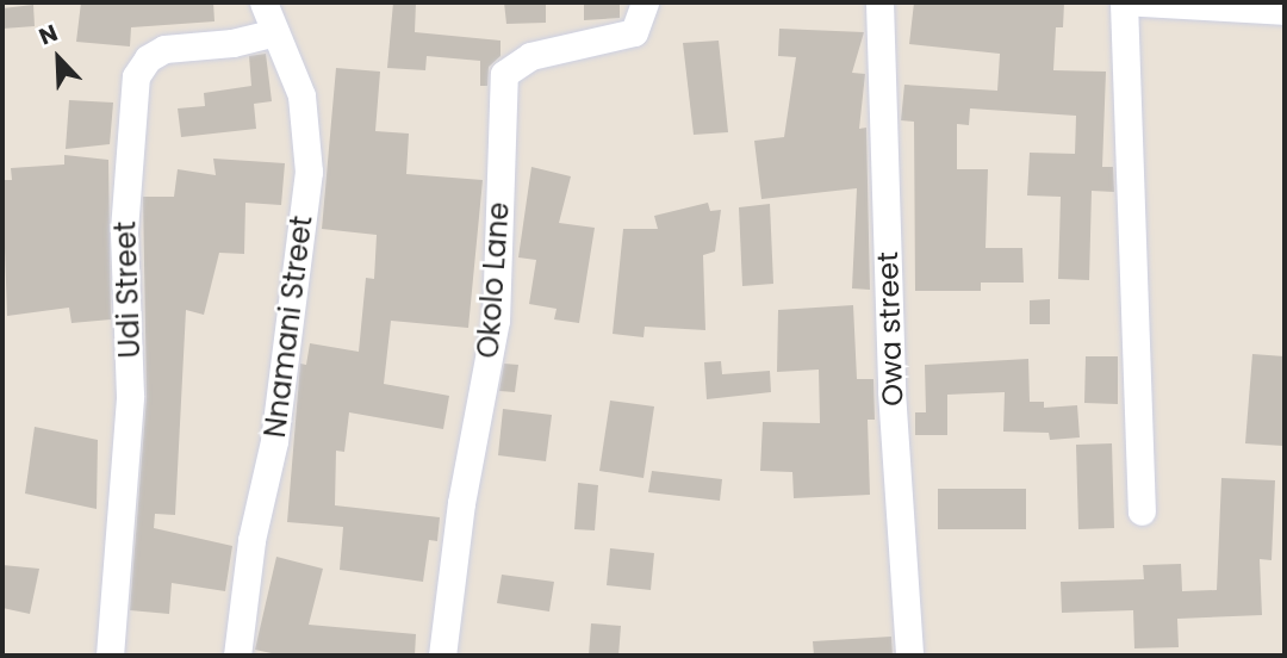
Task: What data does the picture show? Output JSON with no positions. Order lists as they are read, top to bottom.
{
  "streets": {
    "street": [
      "Okolo Lane",
      "Udi Street",
      "Nnamani Street",
      "Owa street"
    ]
  },
  "crossings": [
    ["Udi Street", "Nnamani Street"]
  ],
  "north": "top left"
}
